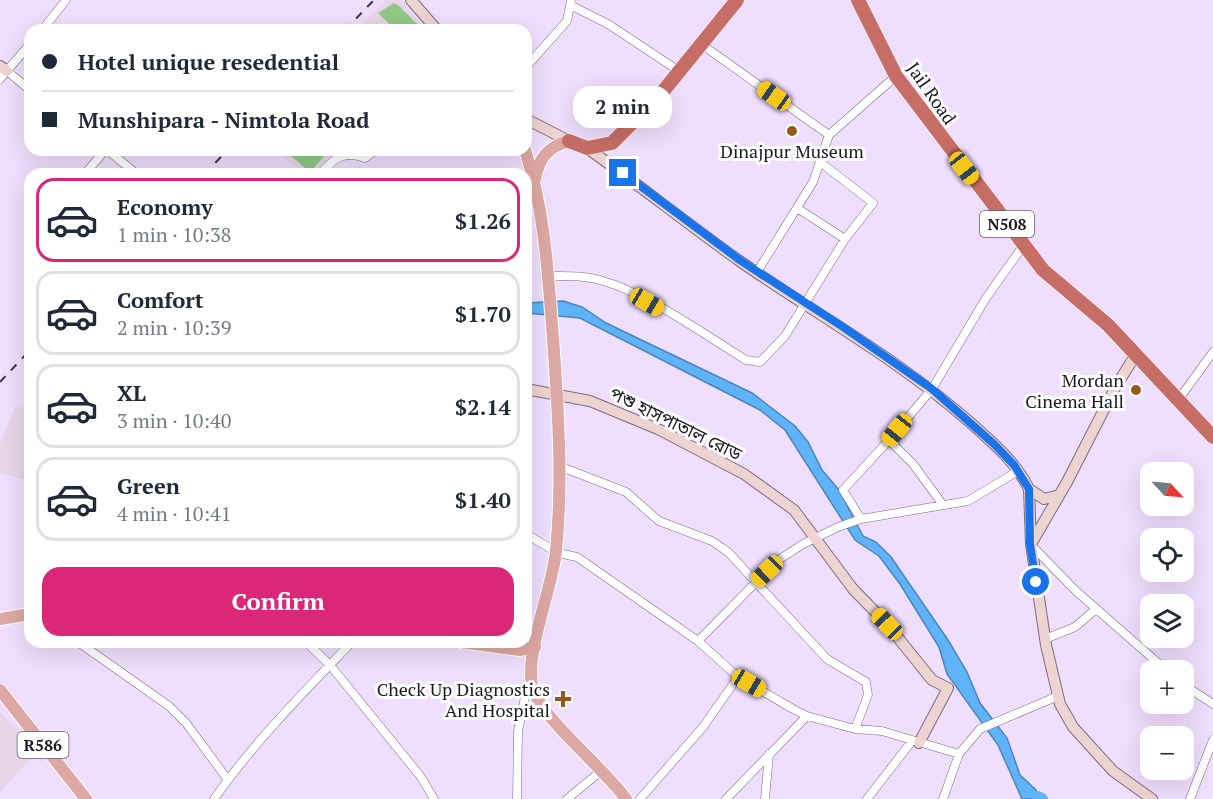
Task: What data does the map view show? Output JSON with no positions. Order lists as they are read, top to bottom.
{
  "streets": {
    "highway": ["Jail Road", "N508"],
    "main road": ["R586"],
    "street": ["পশু হাসপাতাল রোড"]
  },
  "crossings": [
    ["Jail Road", "N508"]
  ],
  "places": {
    "other": ["Dinajpur Museum", "Mordan Cinema Hall"],
    "health": ["Check Up Diagnostics And Hospital"]
  },
  "north": "bottom right",
  "page": {
    "banner": ["Hotel unique resedential", "Munshipara - Nimtola Road"],
    "bubble": "2 min",
    "list": [
      {
        "name": "Economy",
        "note": "1 min · 10:38",
        "value": "$1.26"
      },
      {
        "name": "Comfort",
        "note": "2 min · 10:39",
        "value": "$1.70"
      },
      {
        "name": "XL",
        "note": "3 min · 10:40",
        "value": "$2.14"
      },
      {
        "name": "Green",
        "note": "4 min · 10:41",
        "value": "$1.40"
      }
    ],
    "map_buttons": ["+", "−"],
    "buttons": "Confirm"
  }
}
